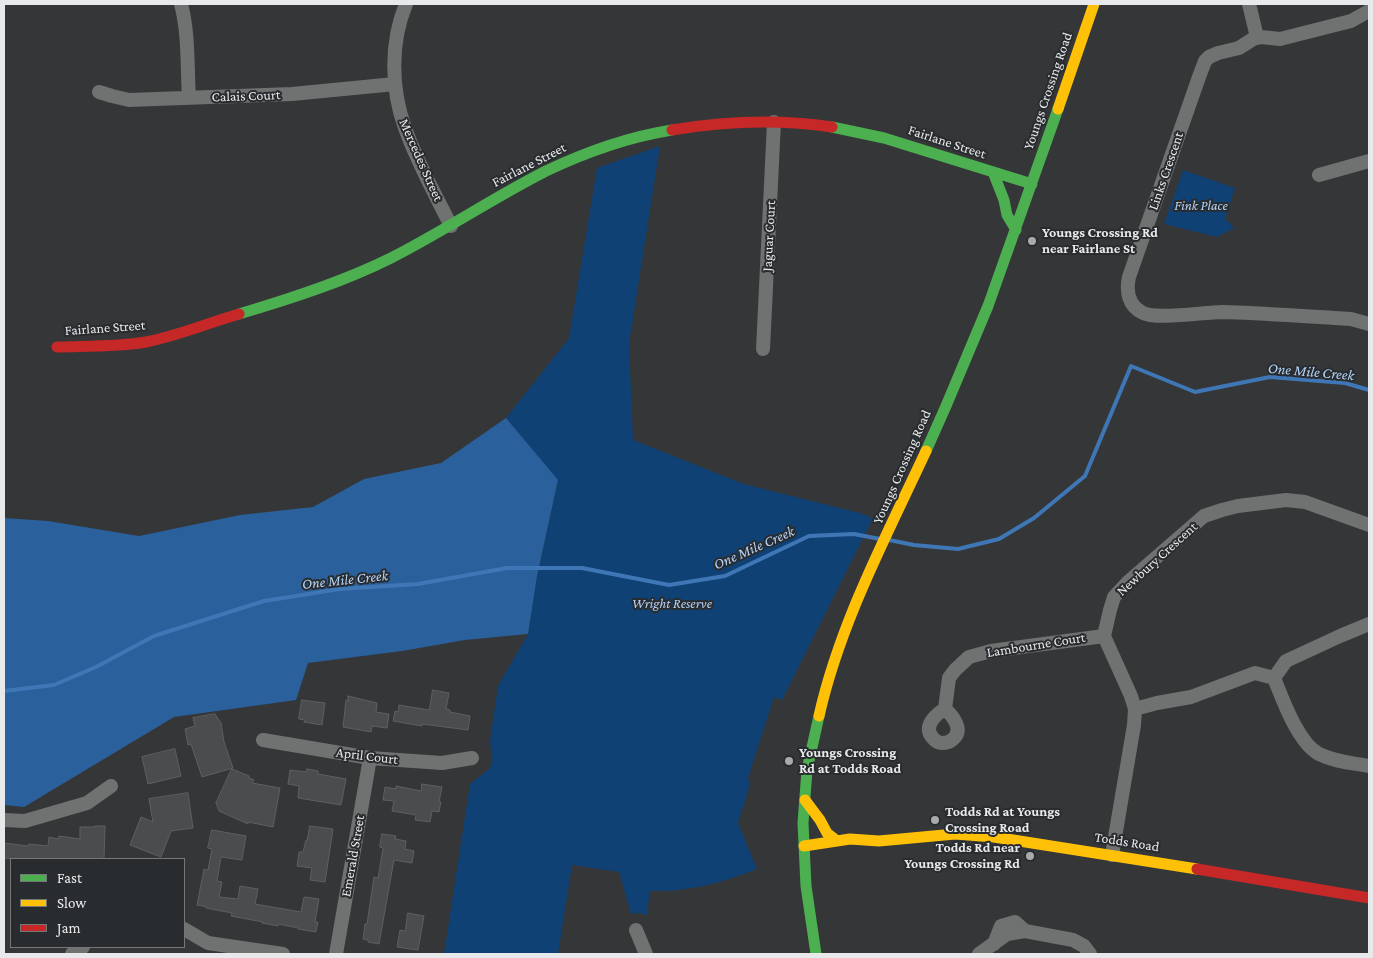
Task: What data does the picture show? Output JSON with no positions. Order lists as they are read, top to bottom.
{
  "streets": {
    "street": [
      "Youngs Crossing Road",
      "Calais Court",
      "Fairlane Street",
      "Mercedes Street",
      "Links Crescent",
      "Jaguar Court",
      "Newbury Crescent",
      "Lambourne Court",
      "April Court",
      "Todds Road",
      "Emerald Street"
    ]
  },
  "crossings": [
    ["Youngs Crossing Road", "Fairlane Street"],
    ["Youngs Crossing Road", "Todds Road"],
    ["Calais Court", "Mercedes Street"],
    ["Fairlane Street", "Mercedes Street"],
    ["Fairlane Street", "Jaguar Court"],
    ["Newbury Crescent", "Lambourne Court"],
    ["April Court", "Emerald Street"]
  ],
  "water": ["One Mile Creek"],
  "parks": ["Fink Place", "Wright Reserve"],
  "places": [
    "Youngs Crossing Rd near Fairlane St",
    "Youngs Crossing Rd at Todds Road",
    "Todds Rd at Youngs Crossing Road",
    "Todds Rd near Youngs Crossing Rd"
  ],
  "legend": ["Fast", "Slow", "Jam"]
}
